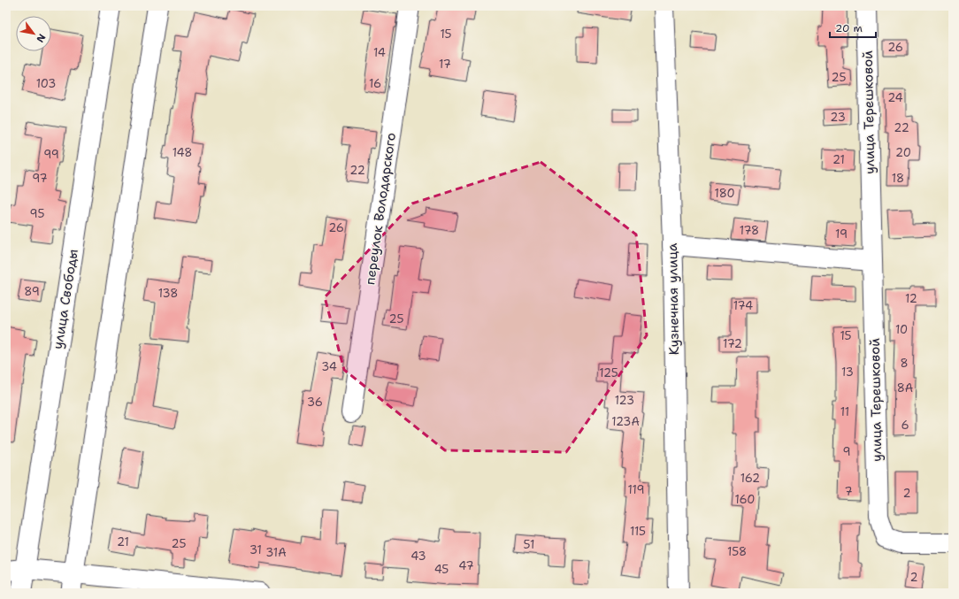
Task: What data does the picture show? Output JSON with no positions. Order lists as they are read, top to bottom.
{
  "streets": {
    "street": [
      "улица Терешковой",
      "переулок Володарского",
      "улица Свободы",
      "Кузнечная улица"
    ]
  },
  "house_numbers": [
    "15",
    "26",
    "14",
    "17",
    "25",
    "103",
    "16",
    "24",
    "23",
    "22",
    "148",
    "20",
    "99",
    "21",
    "22",
    "97",
    "18",
    "180",
    "95",
    "26",
    "178",
    "19",
    "89",
    "138",
    "12",
    "174",
    "25",
    "10",
    "15",
    "172",
    "8",
    "34",
    "13",
    "125",
    "8А",
    "123",
    "36",
    "11",
    "123А",
    "6",
    "9",
    "162",
    "119",
    "7",
    "2",
    "160",
    "115",
    "21",
    "25",
    "51",
    "31",
    "158",
    "31А",
    "43",
    "47",
    "45",
    "2"
  ],
  "scale_bar": "20 m",
  "north": "bottom right"
}
